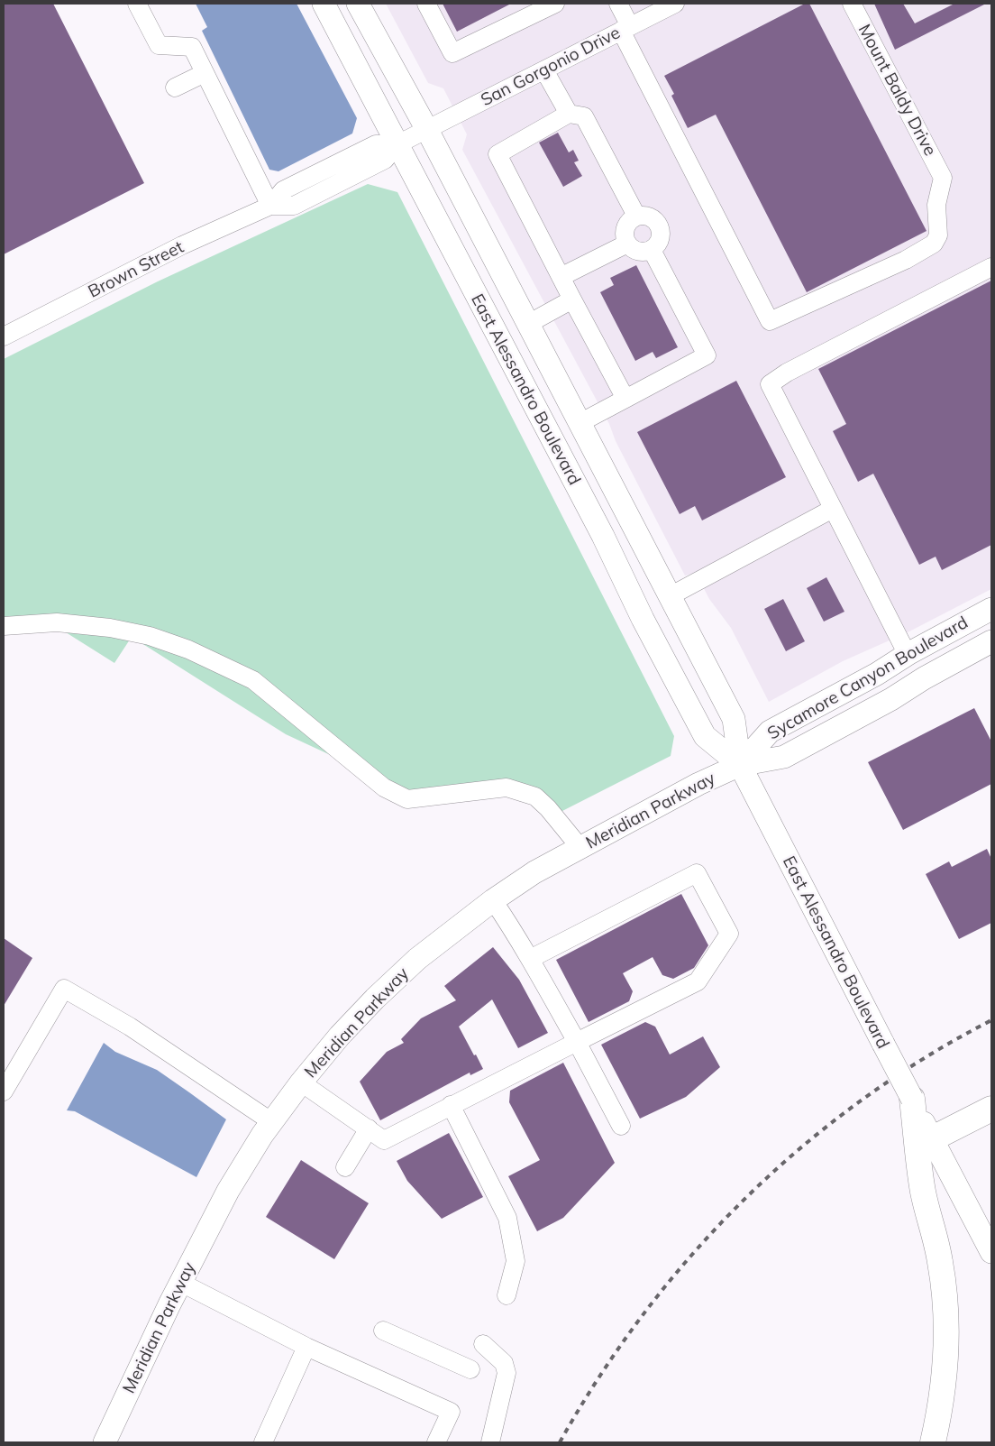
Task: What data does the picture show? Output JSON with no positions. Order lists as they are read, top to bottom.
{
  "streets": {
    "main road": ["East Alessandro Boulevard", "Sycamore Canyon Boulevard", "Meridian Parkway"],
    "street": ["San Gorgonio Drive", "Mount Baldy Drive", "Brown Street"]
  },
  "crossings": [
    ["San Gorgonio Drive", "Mount Baldy Drive"],
    ["San Gorgonio Drive", "Brown Street"],
    ["San Gorgonio Drive", "East Alessandro Boulevard"],
    ["Brown Street", "East Alessandro Boulevard"],
    ["East Alessandro Boulevard", "Sycamore Canyon Boulevard"],
    ["East Alessandro Boulevard", "Meridian Parkway"],
    ["Sycamore Canyon Boulevard", "Meridian Parkway"]
  ]
}
